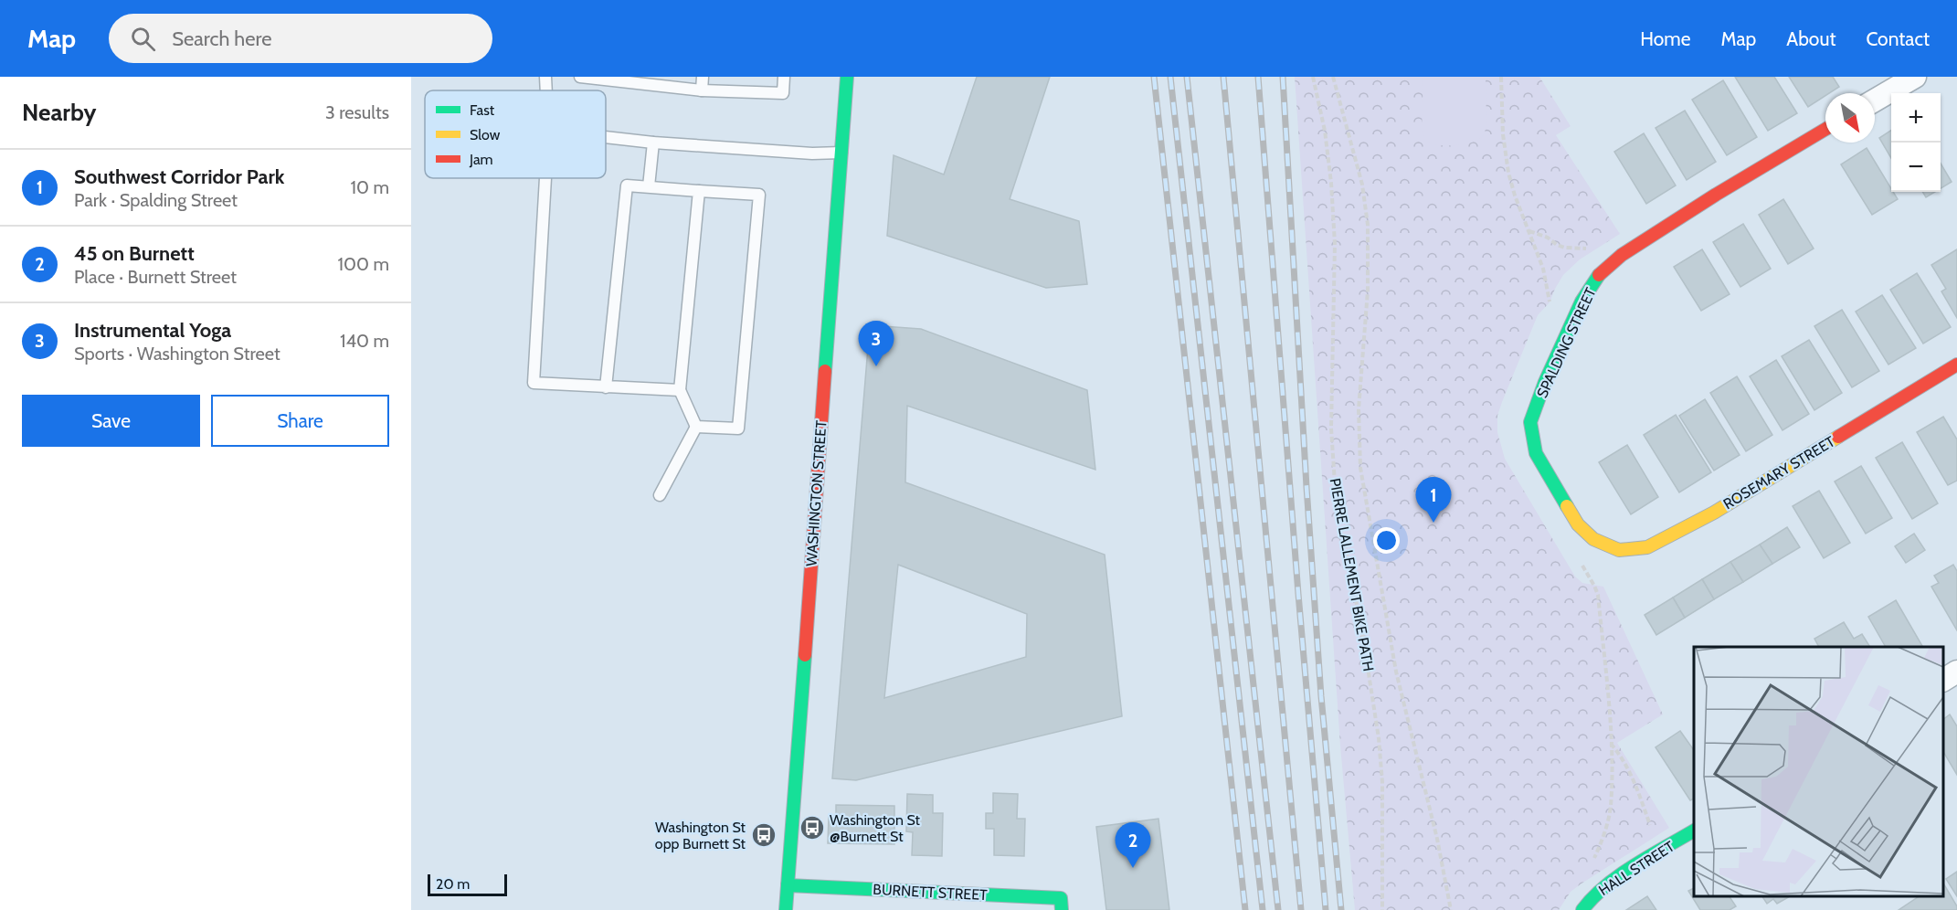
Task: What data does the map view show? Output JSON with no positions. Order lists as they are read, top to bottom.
{
  "streets": {
    "street": [
      "SPALDING STREET",
      "ROSEMARY STREET",
      "WASHINGTON STREET",
      "HALL STREET",
      "BURNETT STREET"
    ],
    "path": ["PIERRE LALLEMENT BIKE PATH"]
  },
  "crossings": [
    ["SPALDING STREET", "ROSEMARY STREET"],
    ["WASHINGTON STREET", "BURNETT STREET"]
  ],
  "places": {
    "bus stop": ["Washington St @Burnett St", "Washington St opp Burnett St"]
  },
  "legend": ["Fast", "Slow", "Jam"],
  "scale_bar": "20 m",
  "north": "bottom right",
  "page": {
    "header": "Map",
    "search": "Search here",
    "nav": [
      "Home",
      "Map",
      "About",
      "Contact"
    ],
    "heading": ["Nearby", "3 results"],
    "map_buttons": ["+", "−"],
    "list": [
      {
        "mark": "1",
        "name": "Southwest Corridor Park",
        "note": "Park · Spalding Street",
        "value": "10 m"
      },
      {
        "mark": "2",
        "name": "45 on Burnett",
        "note": "Place · Burnett Street",
        "value": "100 m"
      },
      {
        "mark": "3",
        "name": "Instrumental Yoga",
        "note": "Sports · Washington Street",
        "value": "140 m"
      }
    ],
    "pins": ["3", "1", "2"],
    "buttons": ["Save", "Share"],
    "scale": "20 m"
  }
}
